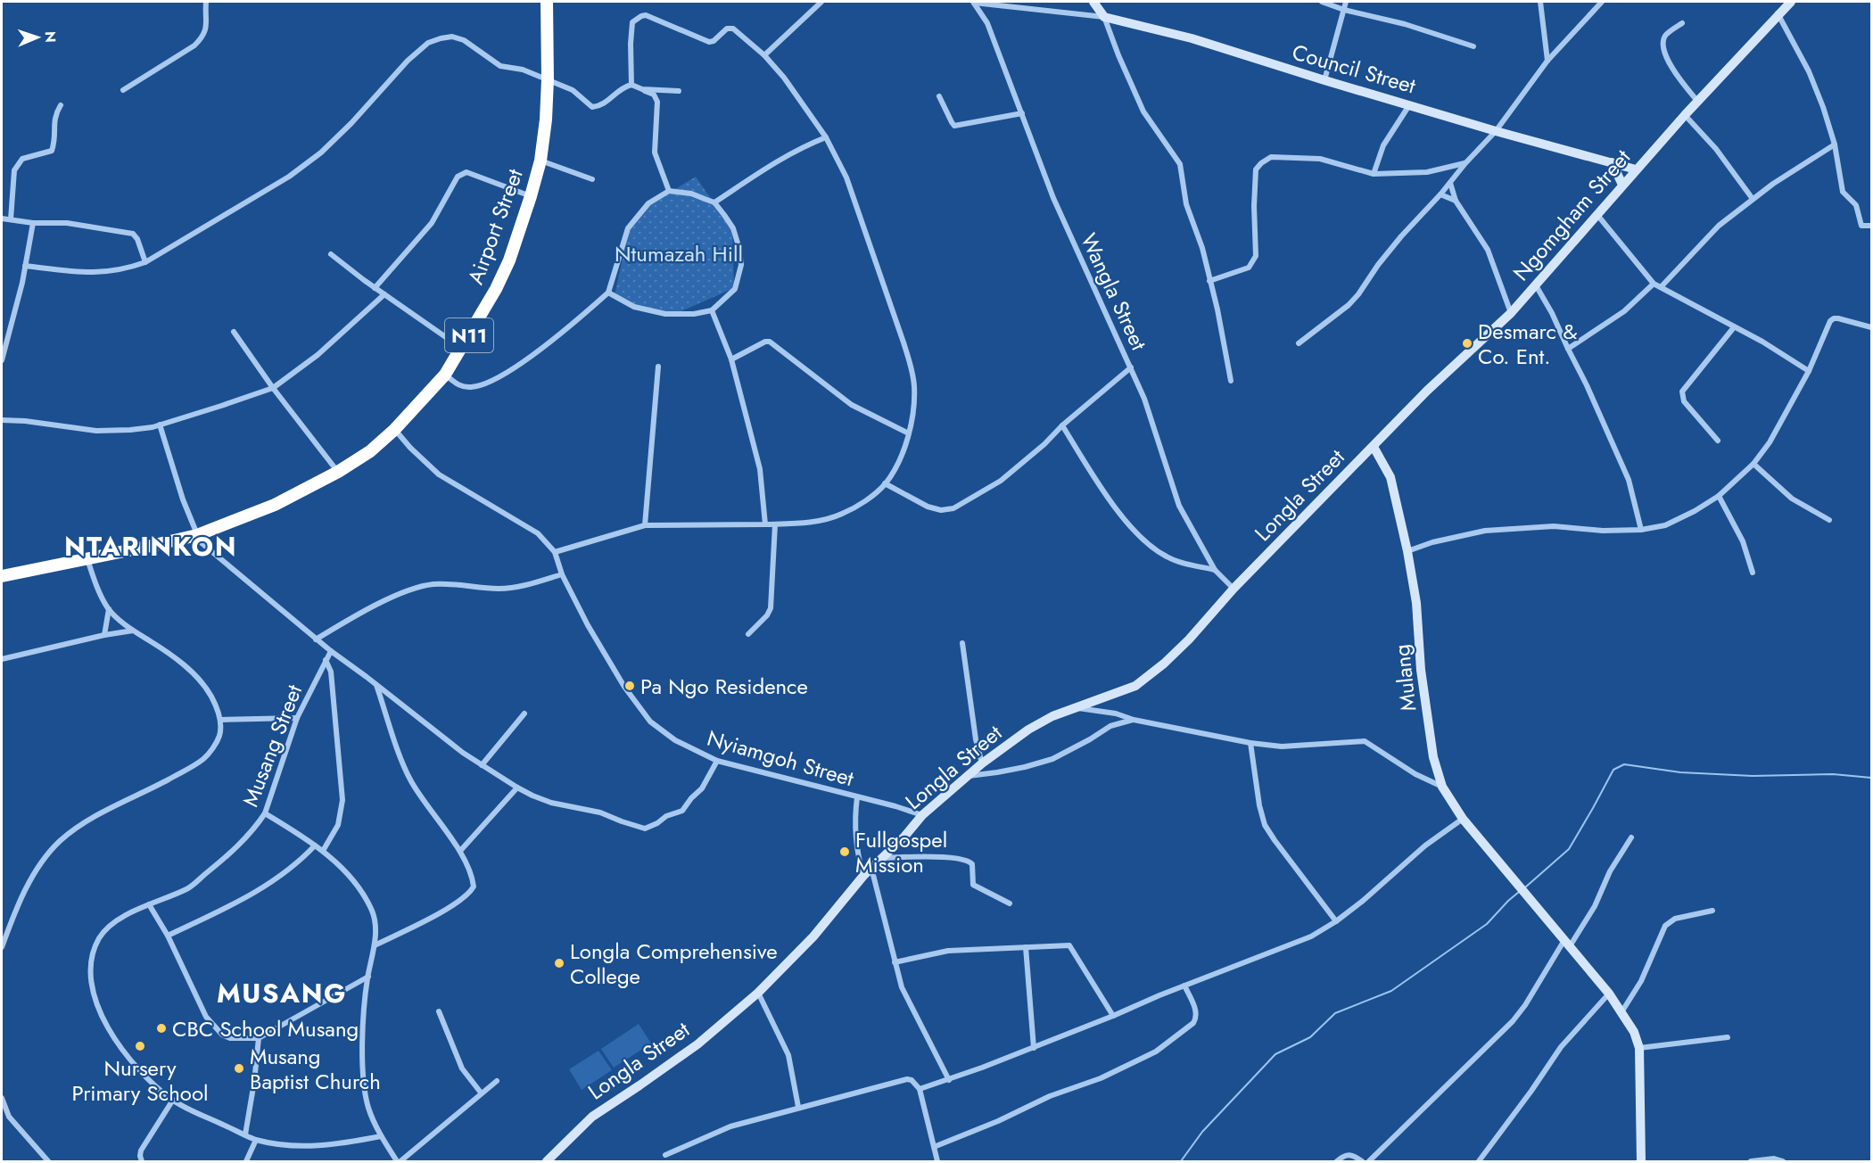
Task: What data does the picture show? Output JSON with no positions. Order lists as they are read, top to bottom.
{
  "streets": {
    "highway": ["Airport Street", "N11"],
    "main road": [
      "Council Street",
      "Ngomgham Street",
      "Longla Street",
      "Mulang"
    ],
    "street": ["Wangla Street", "Musang Street", "Nyiamgoh Street"]
  },
  "crossings": [
    ["Council Street", "Ngomgham Street"],
    ["Ngomgham Street", "Longla Street"],
    ["Ngomgham Street", "Mulang"],
    ["Airport Street", "N11"],
    ["Airport Street", "Nyiamgoh Street"],
    ["Wangla Street", "Longla Street"],
    ["Longla Street", "Mulang"],
    ["Longla Street", "Nyiamgoh Street"]
  ],
  "districts": ["NTARINKON", "MUSANG"],
  "parks": ["Ntumazah Hill"],
  "places": [
    "Desmarc & Co. Ent.",
    "Pa Ngo Residence",
    "Fullgospel Mission",
    "Longla Comprehensive College",
    "CBC School Musang",
    "Nursery Primary School",
    "Musang Baptist Church"
  ],
  "north": "right"
}
